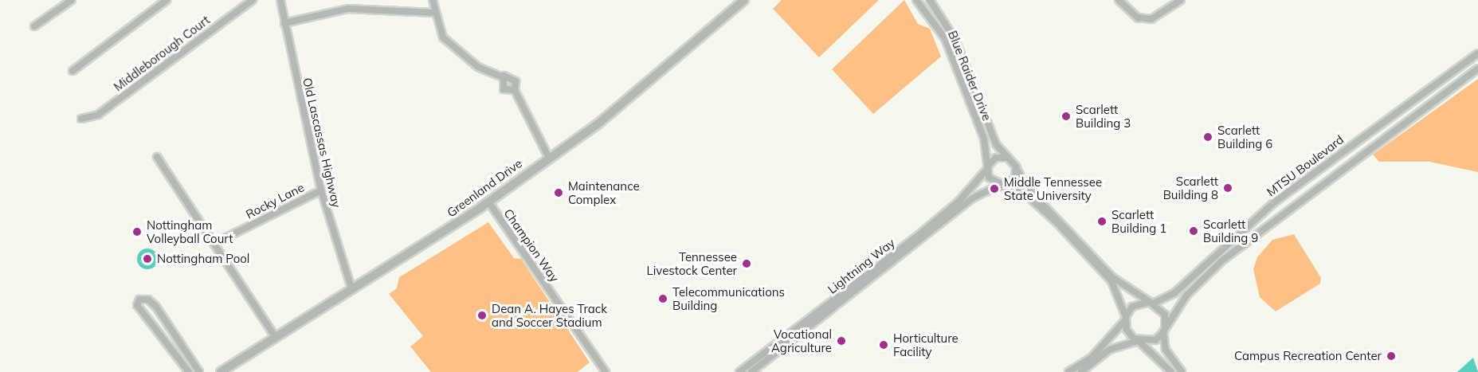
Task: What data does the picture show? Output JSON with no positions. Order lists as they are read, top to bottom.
{
  "streets": {
    "street": [
      "Middleborough Court",
      "Blue Raider Drive",
      "Old Lascassas Highway",
      "MTSU Boulevard",
      "Greenland Drive",
      "Rocky Lane",
      "Champion Way",
      "Lightning Way"
    ]
  },
  "crossings": [
    ["Blue Raider Drive", "Lightning Way"],
    ["Old Lascassas Highway", "Greenland Drive"],
    ["Old Lascassas Highway", "Rocky Lane"],
    ["Greenland Drive", "Champion Way"]
  ],
  "places": [
    "Scarlett Building 3",
    "Scarlett Building 6",
    "Scarlett Building 8",
    "Middle Tennessee State University",
    "Maintenance Complex",
    "Scarlett Building 1",
    "Scarlett Building 9",
    "Nottingham Volleyball Court",
    "Nottingham Pool",
    "Tennessee Livestock Center",
    "Telecommunications Building",
    "Dean A. Hayes Track and Soccer Stadium",
    "Vocational Agriculture",
    "Horticulture Facility",
    "Campus Recreation Center"
  ]
}
